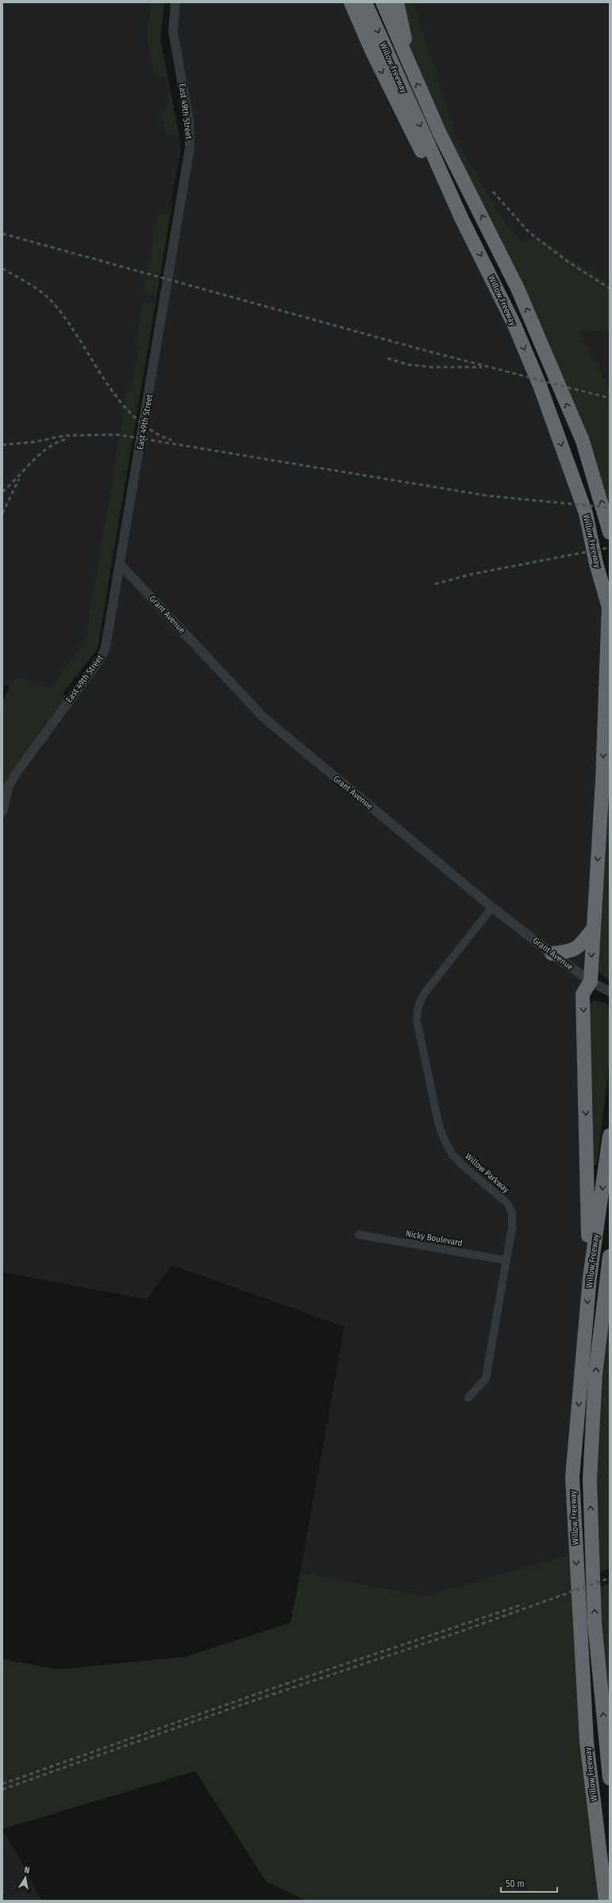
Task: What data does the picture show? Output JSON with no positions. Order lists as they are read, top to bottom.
{
  "streets": {
    "highway": ["Willow Freeway"],
    "street": [
      "East 49th Street",
      "Grant Avenue",
      "Willow Parkway",
      "Nicky Boulevard"
    ]
  },
  "crossings": [
    ["East 49th Street", "Grant Avenue"],
    ["Grant Avenue", "Willow Parkway"],
    ["Willow Parkway", "Nicky Boulevard"]
  ],
  "scale_bar": "50 m",
  "north": "top"
}
